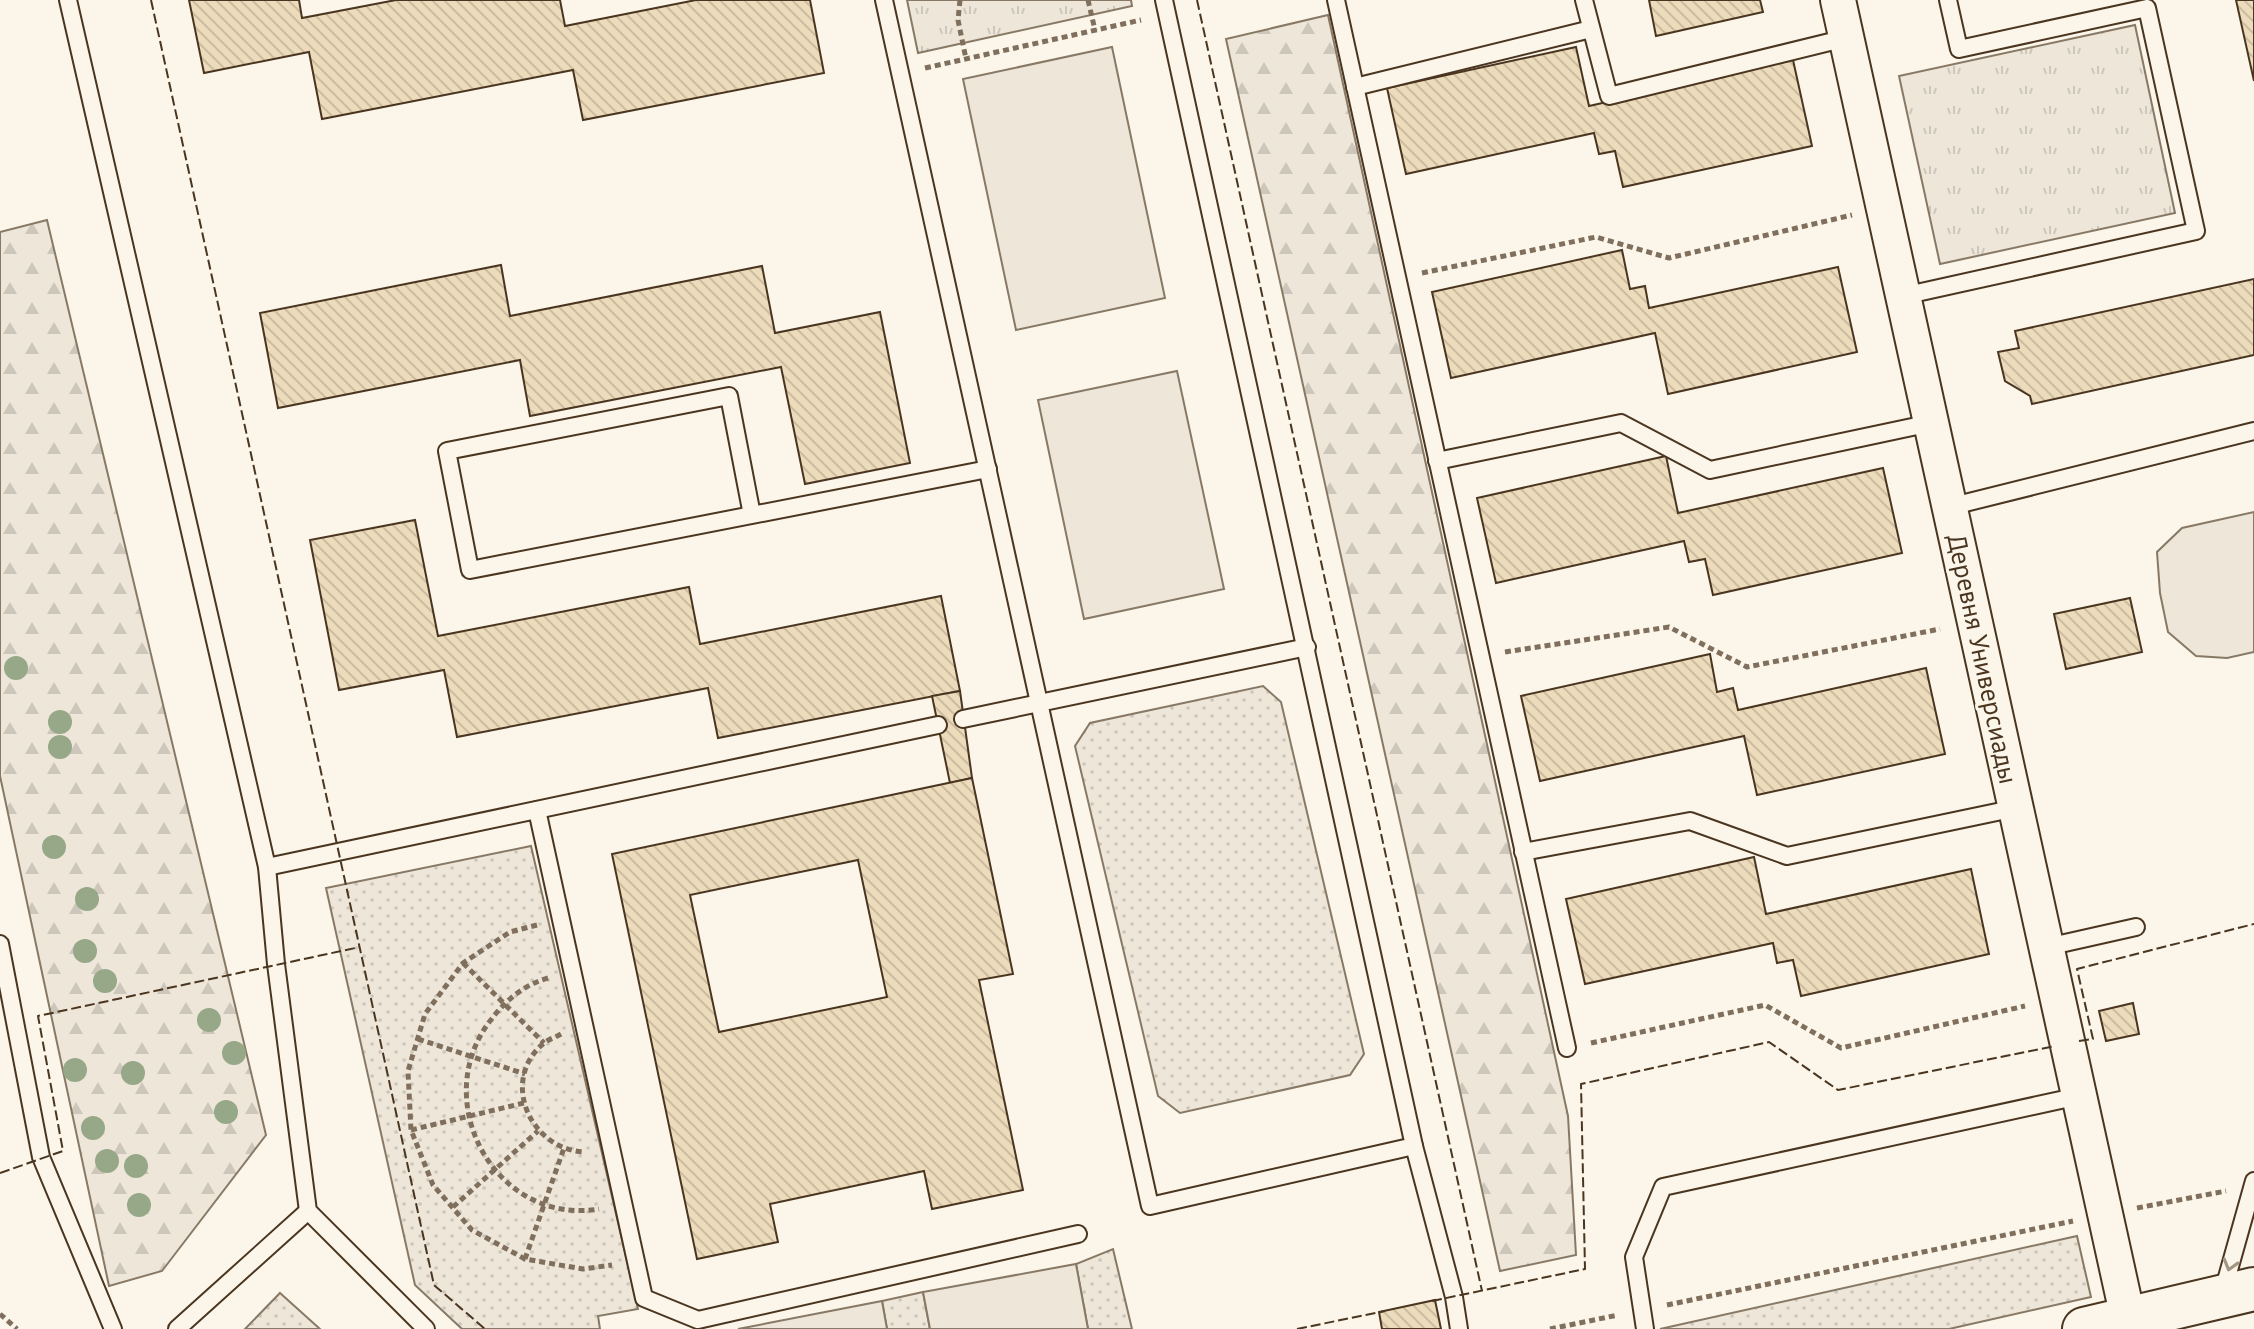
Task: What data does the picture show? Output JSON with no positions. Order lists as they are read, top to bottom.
{
  "streets": {
    "street": ["Деревня Универсиады"]
  }
}
